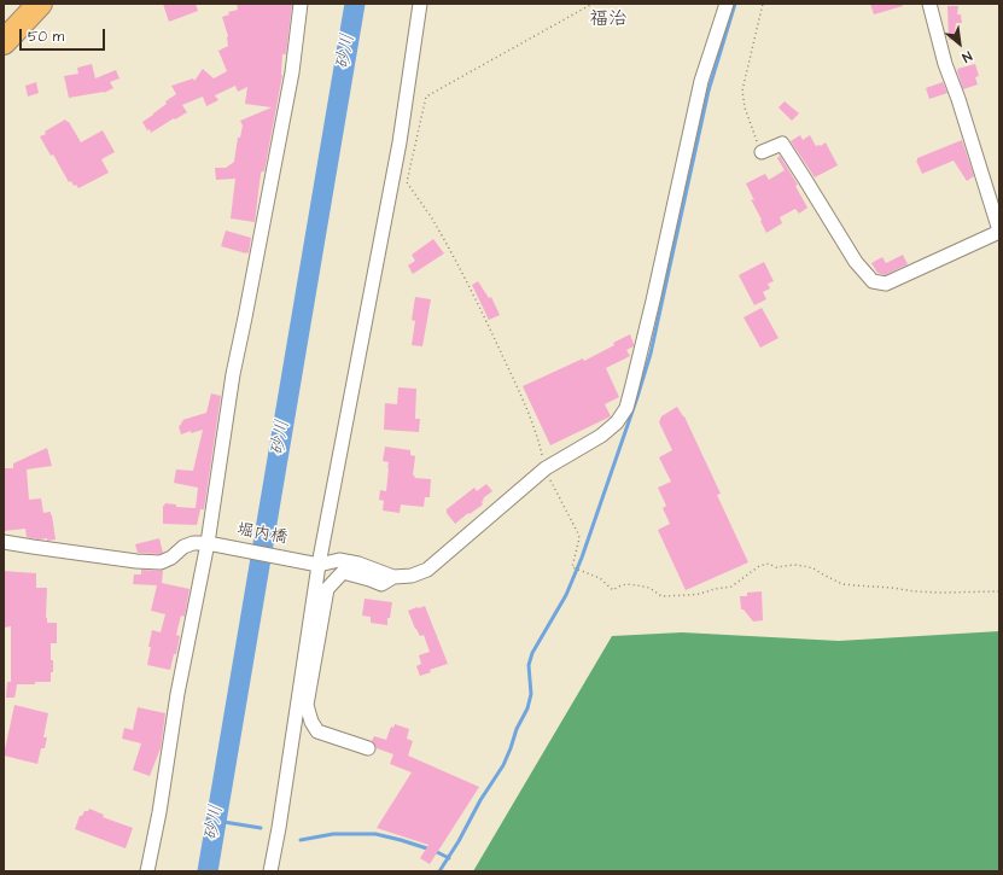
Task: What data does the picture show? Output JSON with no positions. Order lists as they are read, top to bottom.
{
  "streets": {
    "street": ["堀内橋"]
  },
  "districts": ["福治"],
  "water": ["砂川"],
  "scale_bar": "50 m",
  "north": "bottom right"
}
